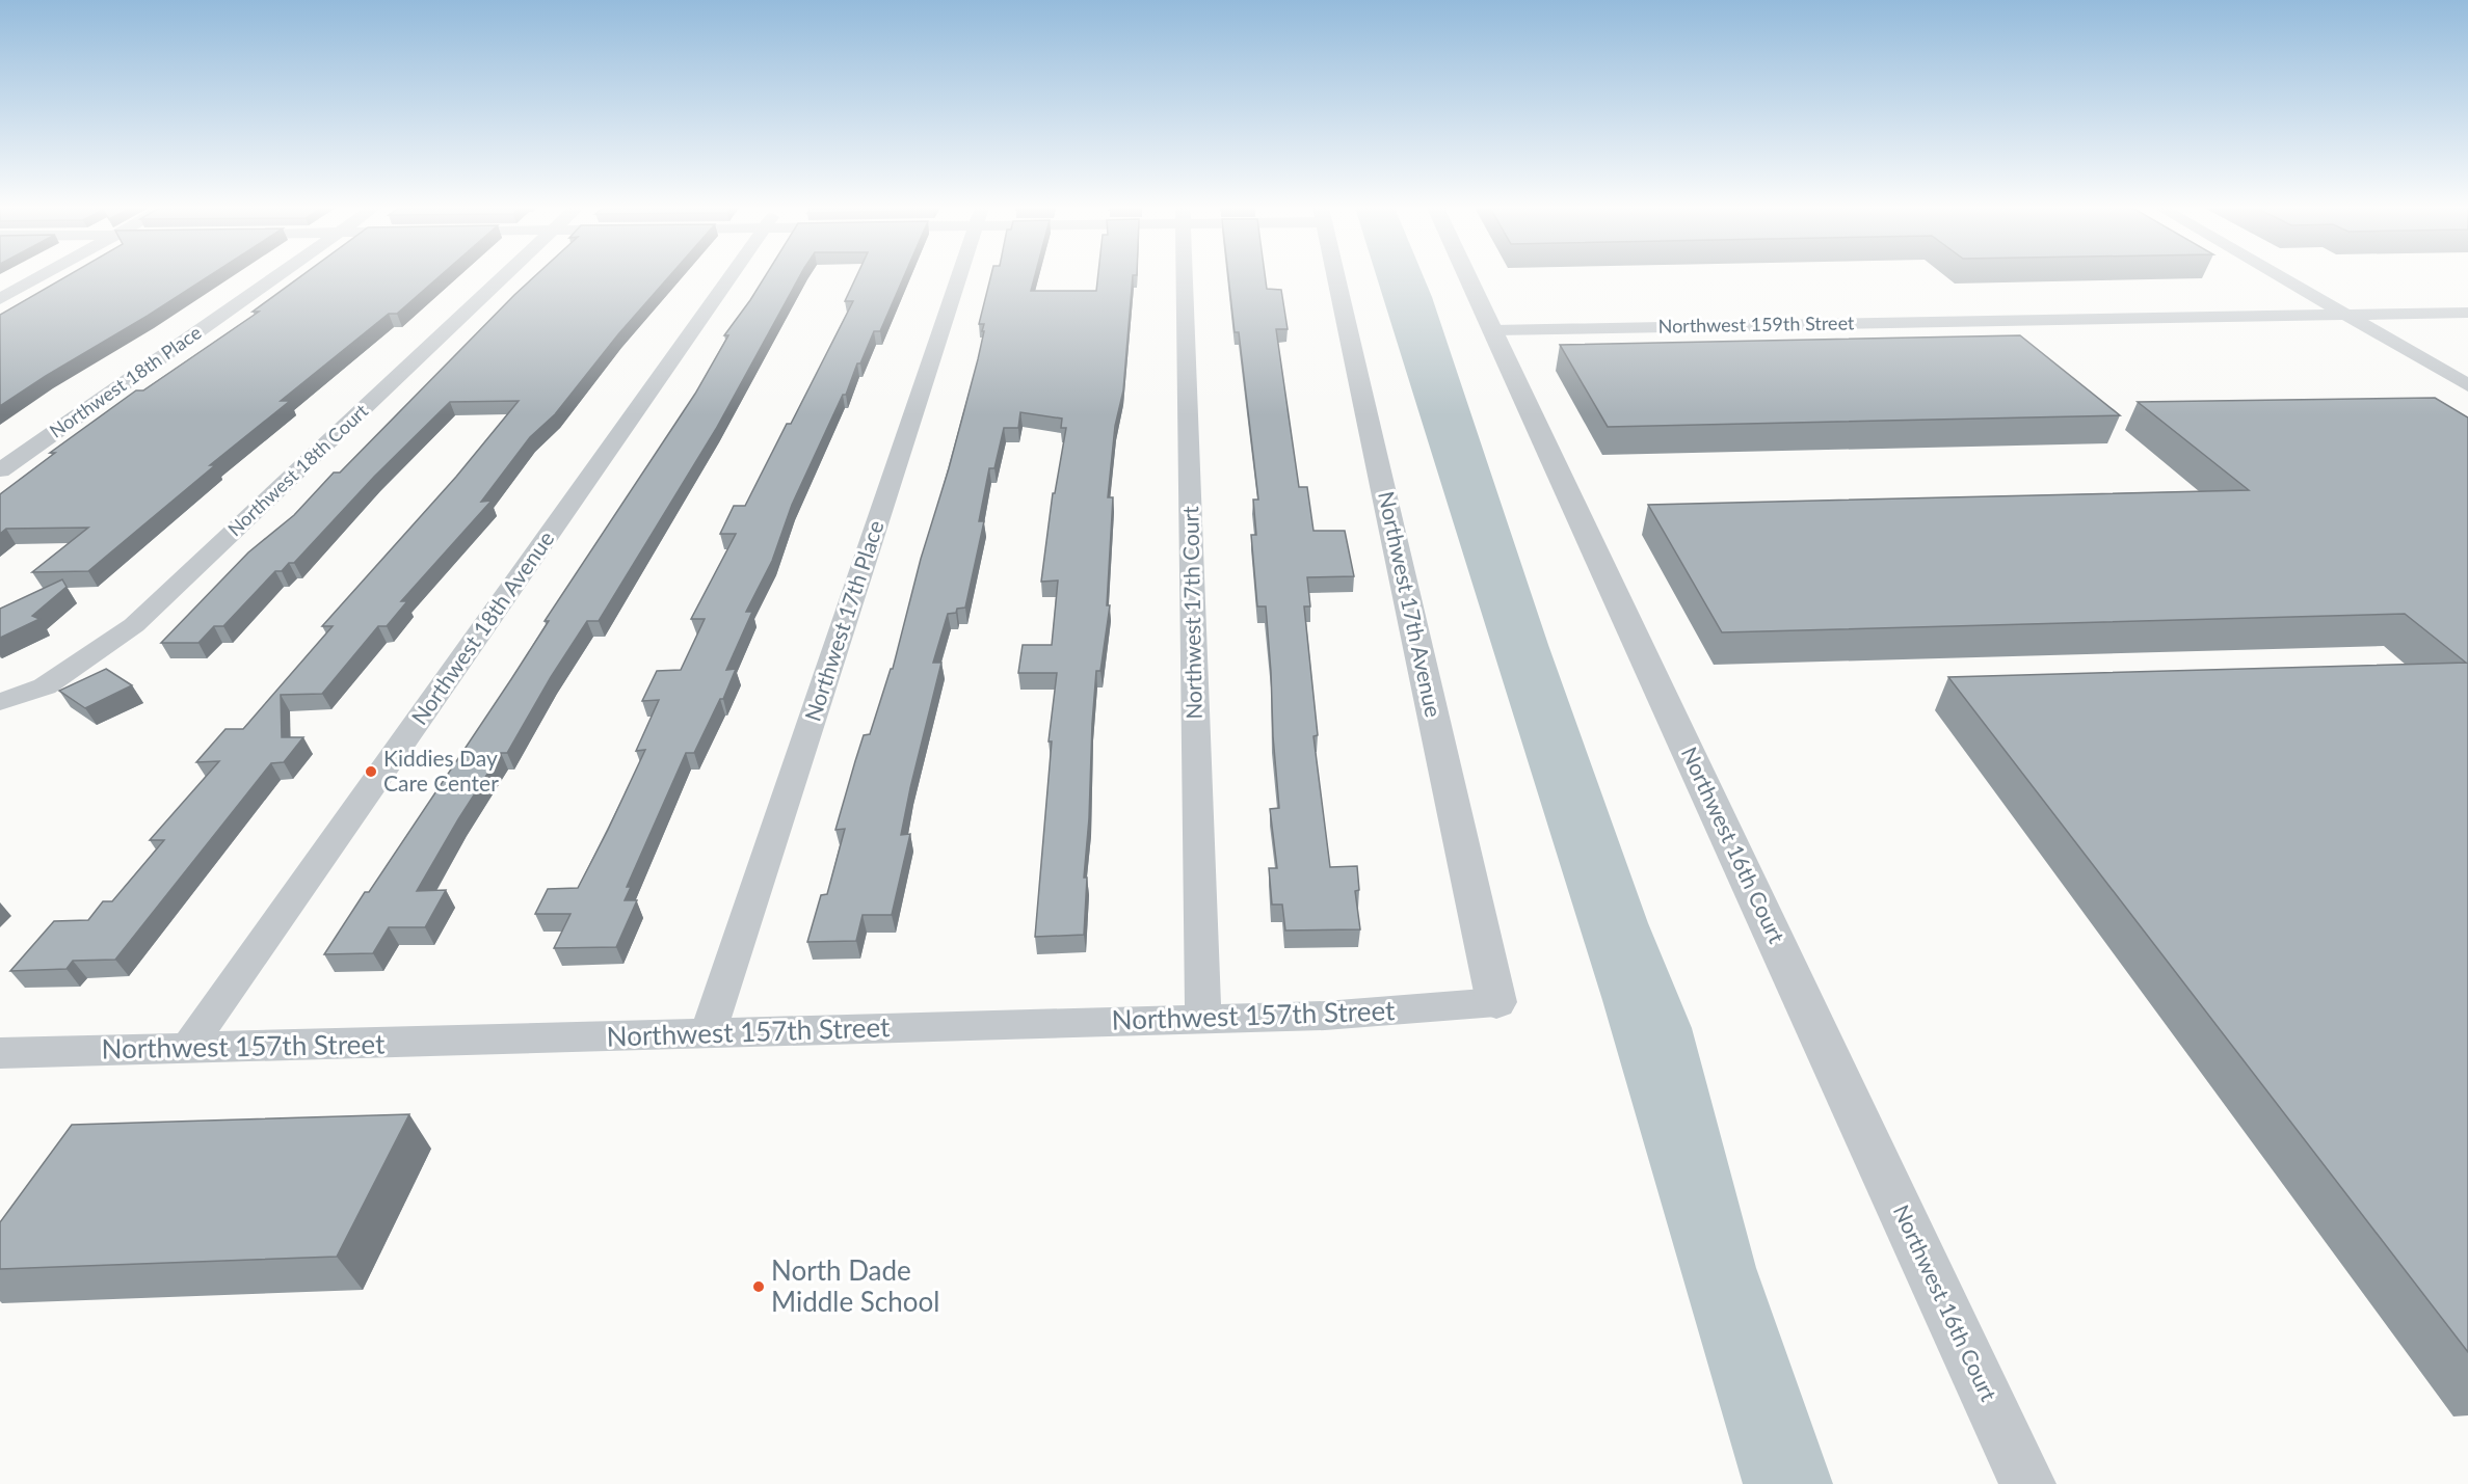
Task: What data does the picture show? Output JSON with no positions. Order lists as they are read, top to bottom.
{
  "streets": {
    "street": [
      "Northwest 159th Street",
      "Northwest 18th Place",
      "Northwest 18th Court",
      "Northwest 17th Avenue",
      "Northwest 17th Court",
      "Northwest 17th Place",
      "Northwest 18th Avenue",
      "Northwest 16th Court",
      "Northwest 157th Street"
    ]
  },
  "crossings": [
    ["Northwest 159th Street", "Northwest 16th Court"],
    ["Northwest 17th Avenue", "Northwest 157th Street"],
    ["Northwest 17th Court", "Northwest 157th Street"],
    ["Northwest 17th Place", "Northwest 157th Street"],
    ["Northwest 18th Avenue", "Northwest 157th Street"]
  ],
  "places": ["Kiddies Day Care Center", "North Dade Middle School"]
}
